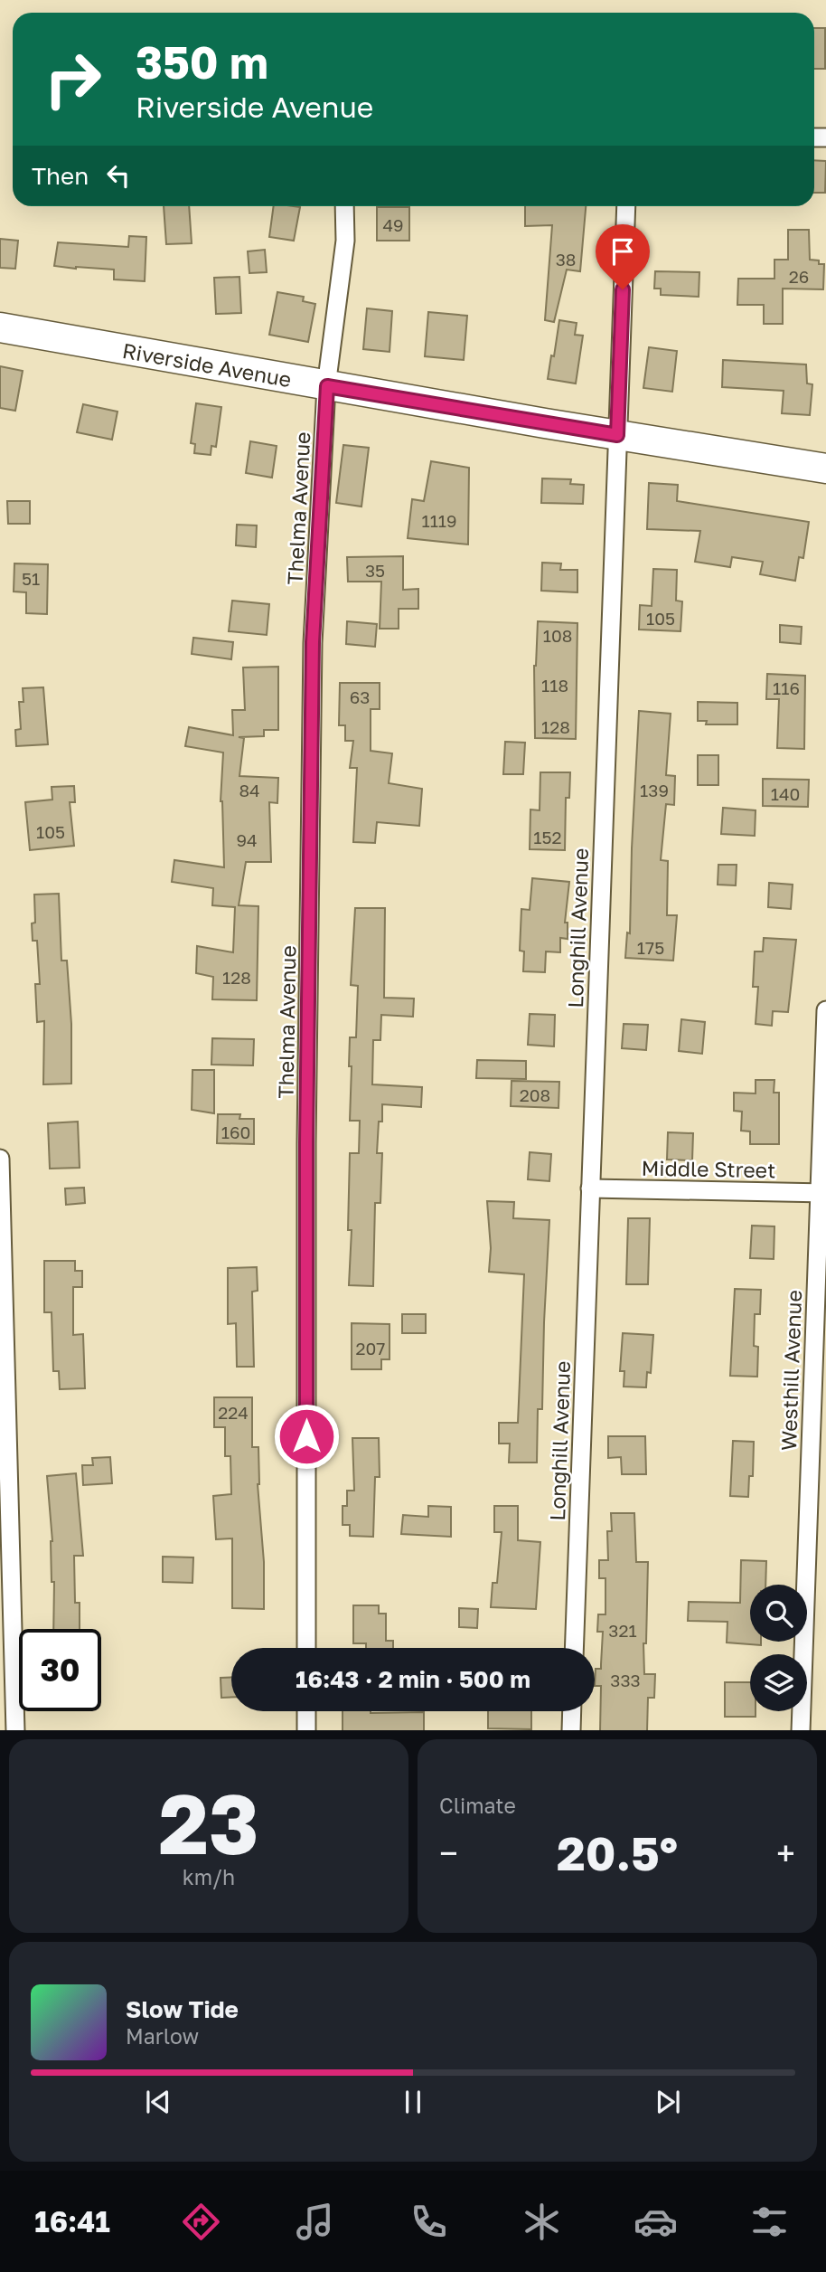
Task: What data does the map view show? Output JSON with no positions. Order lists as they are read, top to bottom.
{
  "streets": {
    "main road": ["Riverside Avenue"],
    "street": [
      "Thelma Avenue",
      "Longhill Avenue",
      "Middle Street",
      "Westhill Avenue"
    ]
  },
  "crossings": [
    ["Riverside Avenue", "Thelma Avenue"],
    ["Riverside Avenue", "Longhill Avenue"],
    ["Longhill Avenue", "Middle Street"],
    ["Middle Street", "Westhill Avenue"]
  ],
  "house_numbers": [
    "49",
    "38",
    "26",
    "1119",
    "35",
    "51",
    "105",
    "108",
    "118",
    "116",
    "63",
    "128",
    "84",
    "139",
    "140",
    "105",
    "152",
    "94",
    "175",
    "128",
    "208",
    "160",
    "207",
    "224",
    "321",
    "333"
  ],
  "page": {
    "turn": ["350 m", "Riverside Avenue"],
    "then": "Then",
    "limit": "30",
    "trip": "16:43 · 2 min · 500 m",
    "tile": [
      ["23", "km/h"],
      "Climate"
    ],
    "heat": ["−", "20.5°", "+"],
    "song": ["Slow Tide", "Marlow"],
    "tabs": "16:41"
  }
}
